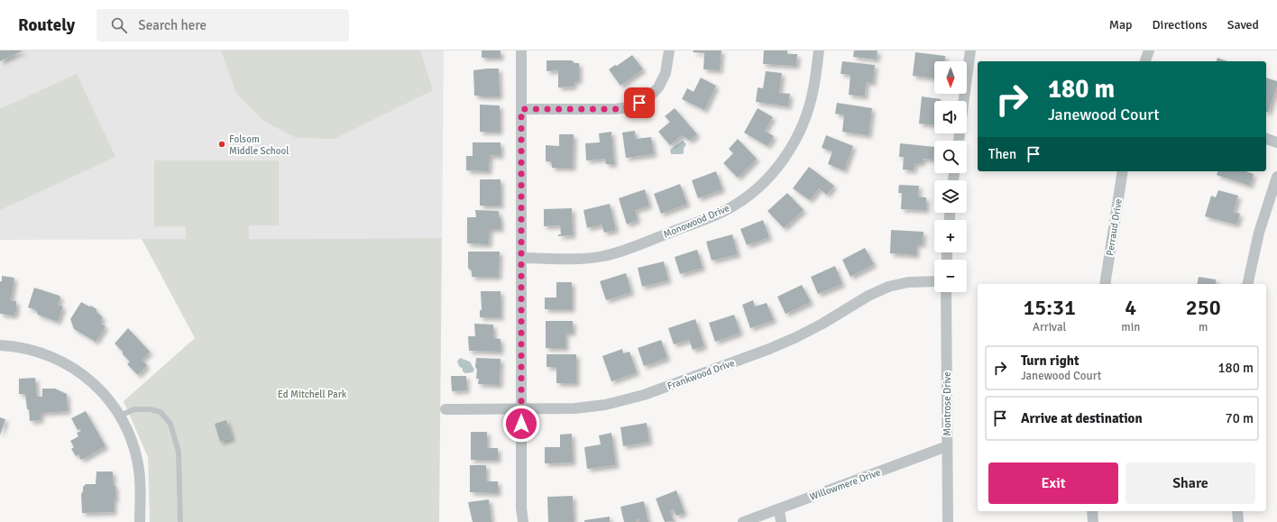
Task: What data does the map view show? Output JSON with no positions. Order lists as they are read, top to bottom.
{
  "streets": {
    "street": [
      "Monowood Drive",
      "Perraud Drive",
      "Frankwood Drive",
      "Montrose Drive",
      "Willowmere Drive"
    ]
  },
  "crossings": [
    ["Montrose Drive", "Willowmere Drive"]
  ],
  "parks": ["Ed Mitchell Park"],
  "places": ["Folsom Middle School"],
  "north": "bottom",
  "page": {
    "header": "Routely",
    "search": "Search here",
    "nav": ["Map", "Directions", "Saved"],
    "map_buttons": ["+", "−"],
    "turn": ["180 m", "Janewood Court"],
    "then": "Then",
    "eta": [
      "15:31",
      "Arrival",
      "4",
      "min",
      "250",
      "m"
    ],
    "list": [
      {
        "name": "Turn right",
        "note": "Janewood Court",
        "value": "180 m"
      },
      {
        "name": "Arrive at destination",
        "value": "70 m"
      }
    ],
    "buttons": ["Exit", "Share"]
  }
}
